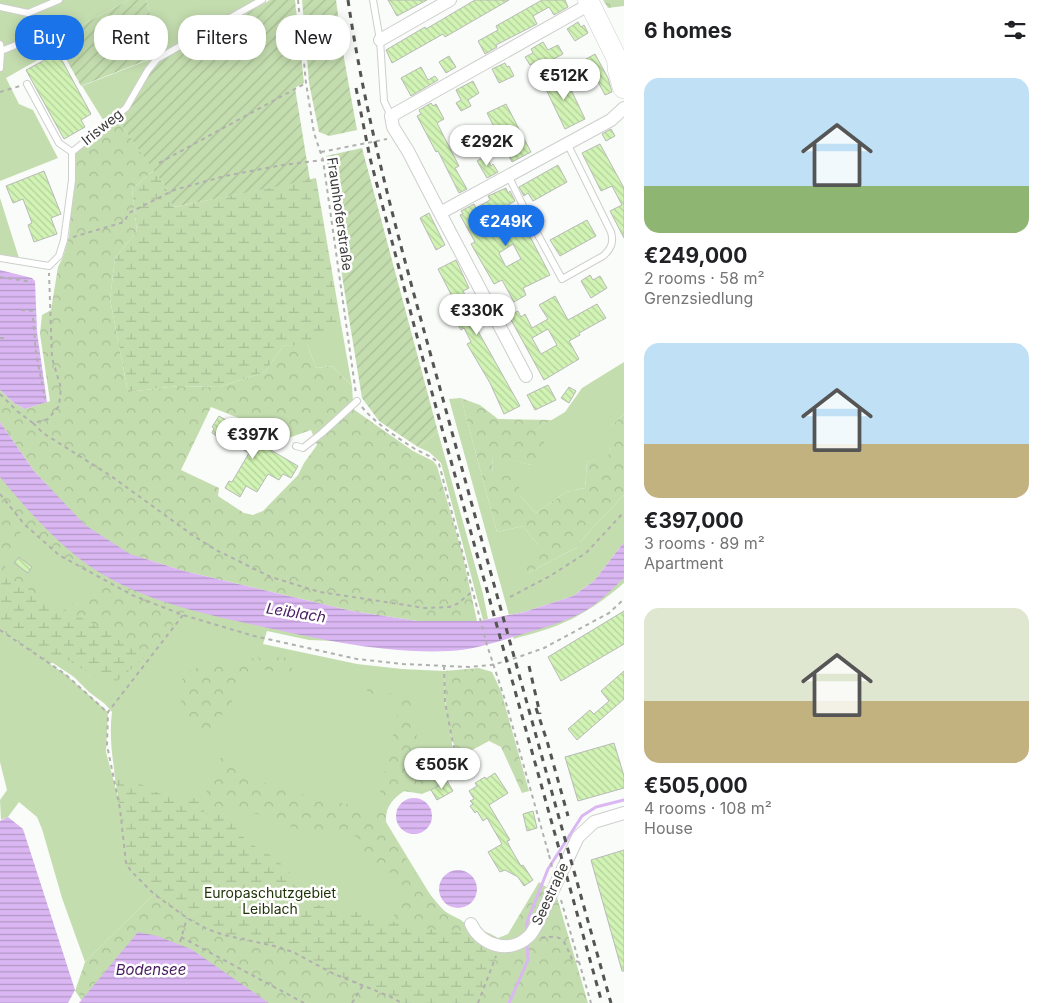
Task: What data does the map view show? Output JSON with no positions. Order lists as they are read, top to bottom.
{
  "streets": {
    "street": ["Seestraße"],
    "lane": ["Irisweg"],
    "path": ["Fraunhoferstraße"]
  },
  "water": ["Leiblach", "Bodensee"],
  "parks": ["Europaschutzgebiet Leiblach"],
  "page": {
    "heading": "6 homes",
    "chip": [
      "Buy",
      "Rent",
      "Filters",
      "New"
    ],
    "price": [
      "€512K",
      "€292K",
      "€249K",
      "€330K",
      "€397K",
      "€505K"
    ],
    "list": [
      {
        "name": "€249,000",
        "note": "2 rooms · 58 m² · Grenzsiedlung"
      },
      {
        "name": "€397,000",
        "note": "3 rooms · 89 m² · Apartment"
      },
      {
        "name": "€505,000",
        "note": "4 rooms · 108 m² · House"
      }
    ]
  }
}
